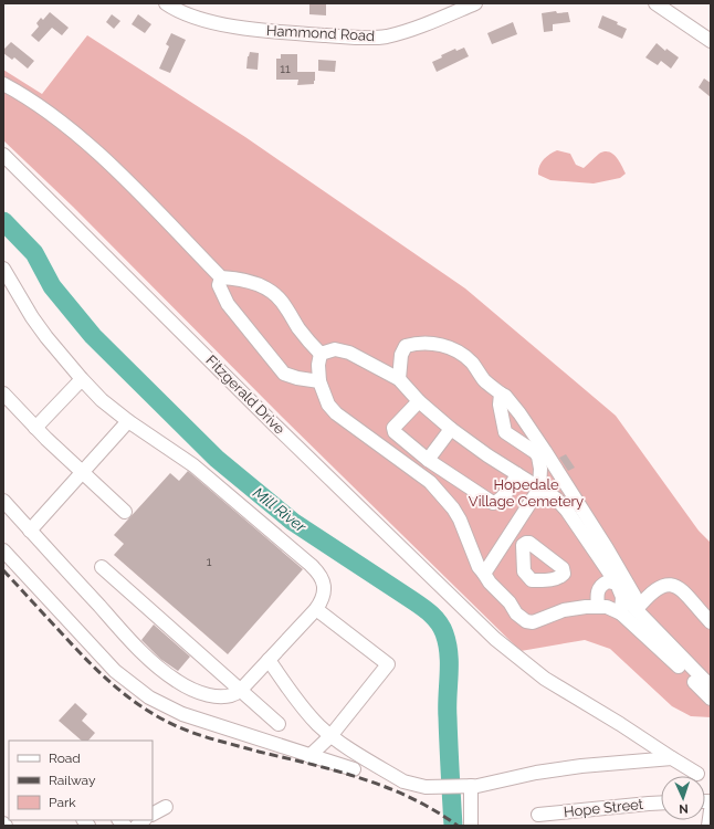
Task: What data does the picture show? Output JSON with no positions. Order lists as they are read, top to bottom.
{
  "streets": {
    "street": ["Hammond Road", "Fitzgerald Drive", "Hope Street"]
  },
  "water": ["Mill River"],
  "parks": ["Hopedale Village Cemetery"],
  "house_numbers": ["11", "1"],
  "legend": ["Road", "Railway", "Park"],
  "north": "bottom"
}
